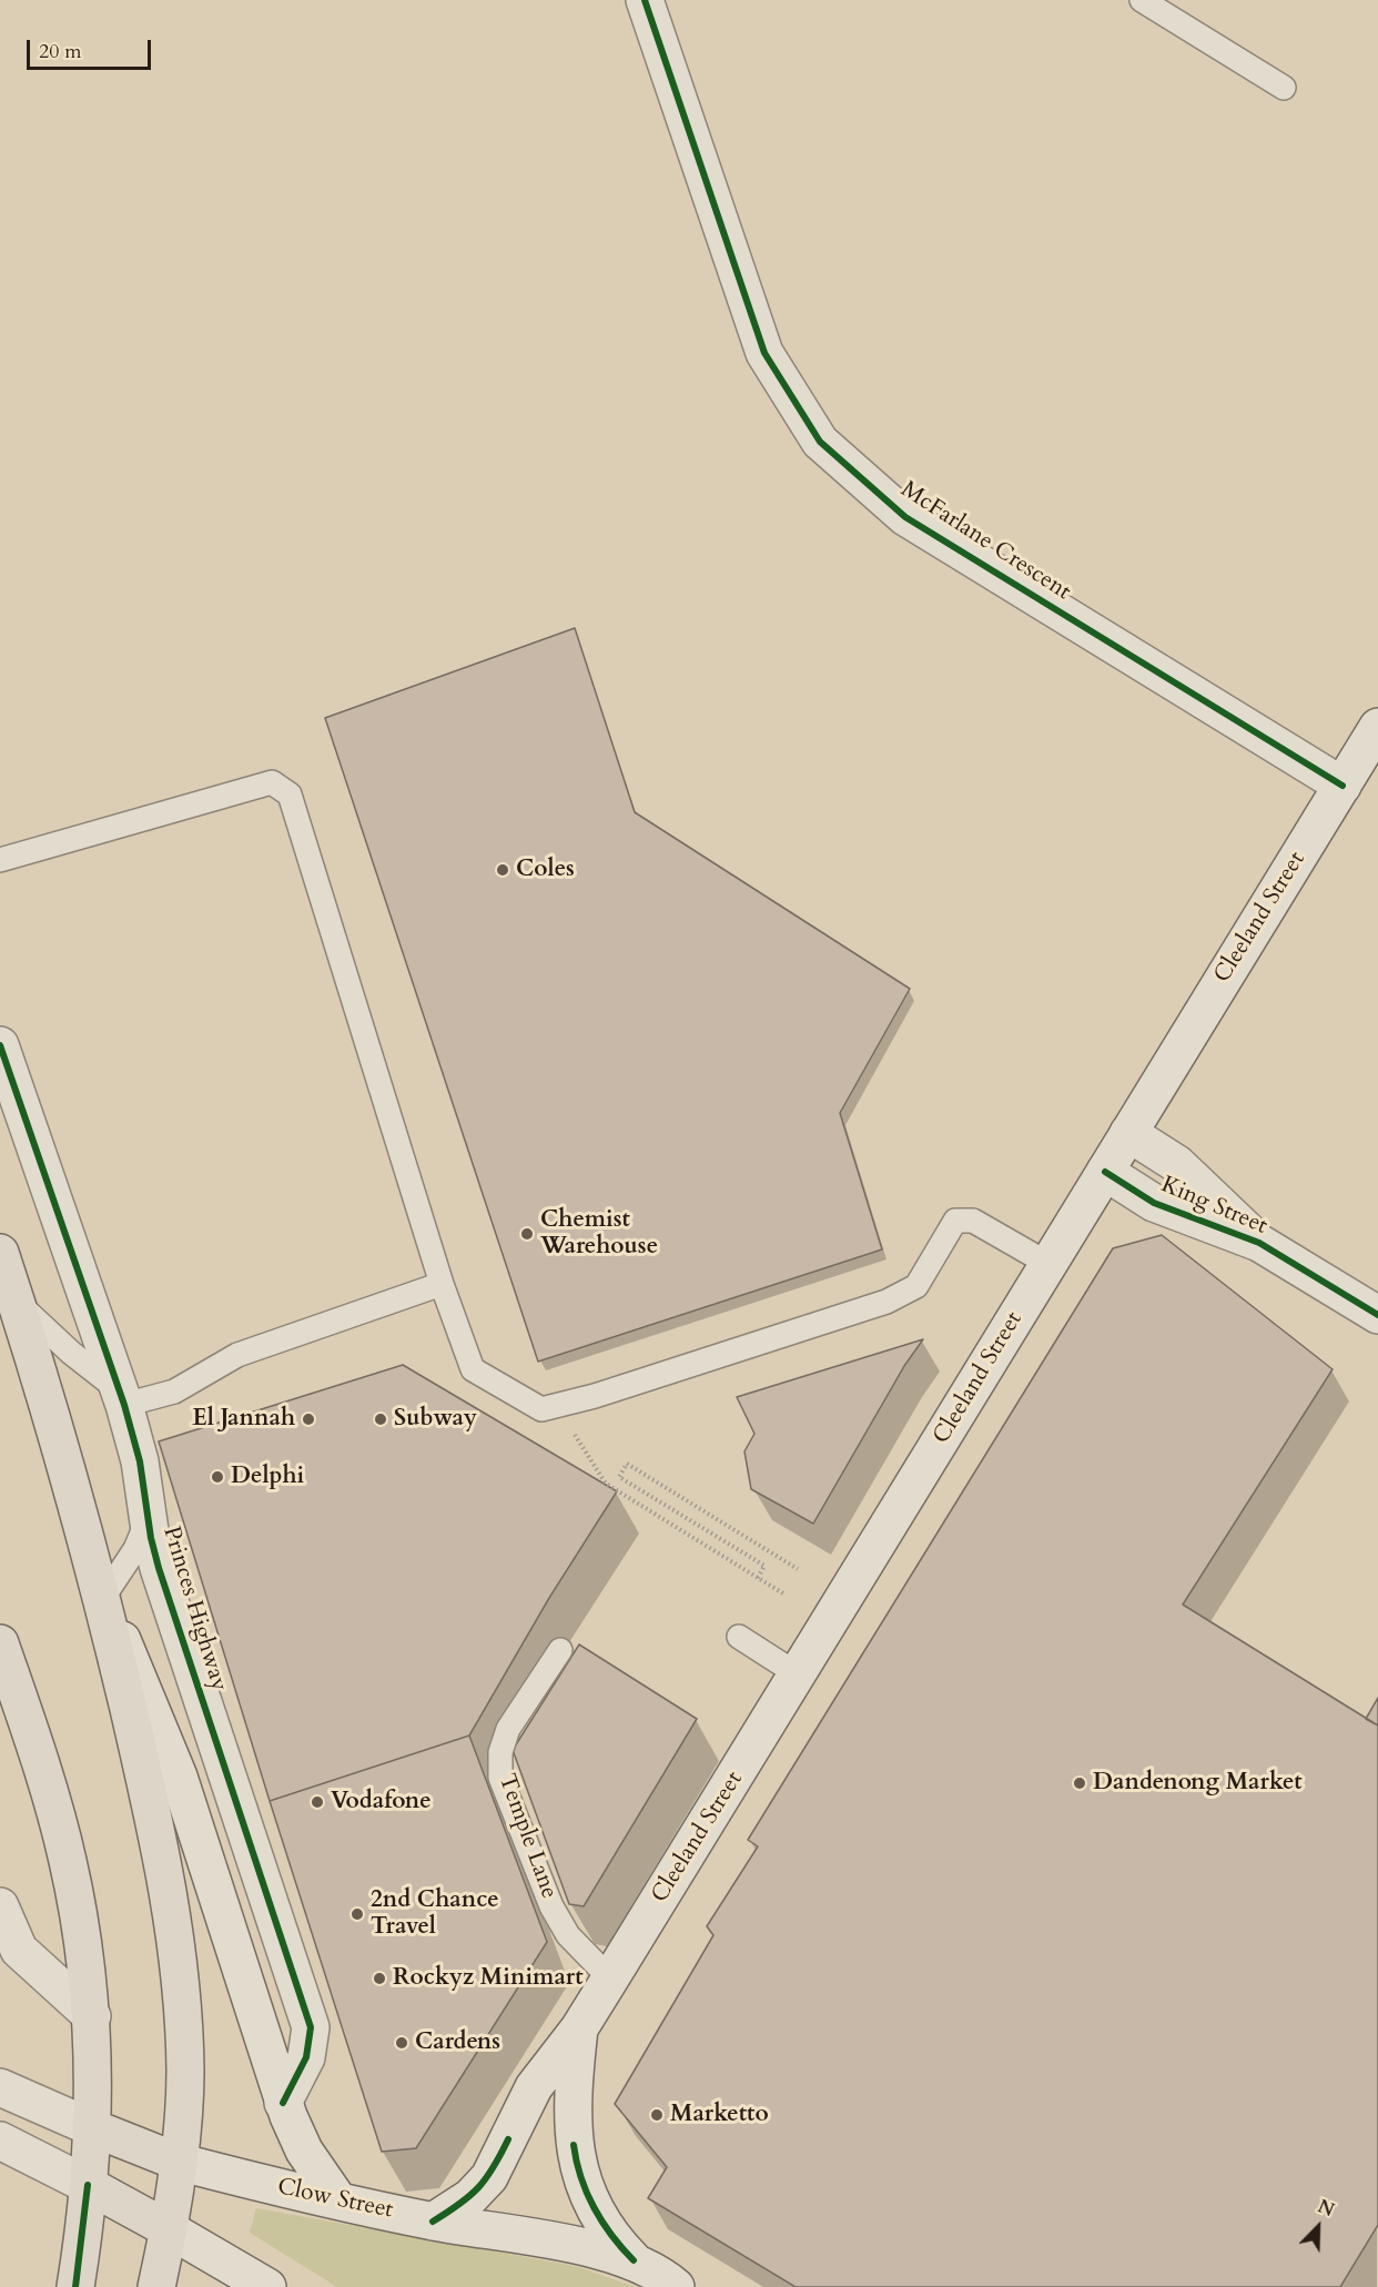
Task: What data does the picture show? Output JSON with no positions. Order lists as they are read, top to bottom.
{
  "streets": {
    "highway": ["Clow Street"],
    "main road": [
      "McFarlane Crescent",
      "Cleeland Street",
      "King Street",
      "Princes Highway"
    ],
    "lane": ["Temple Lane"]
  },
  "crossings": [
    ["McFarlane Crescent", "Cleeland Street"],
    ["Cleeland Street", "King Street"],
    ["Cleeland Street", "Temple Lane"],
    ["Cleeland Street", "Clow Street"]
  ],
  "places": [
    "Coles",
    "Chemist Warehouse",
    "El Jannah",
    "Subway",
    "Delphi",
    "Dandenong Market",
    "Vodafone",
    "2nd Chance Travel",
    "Rockyz Minimart",
    "Cardens",
    "Marketto"
  ],
  "scale_bar": "20 m",
  "north": "top right"
}
